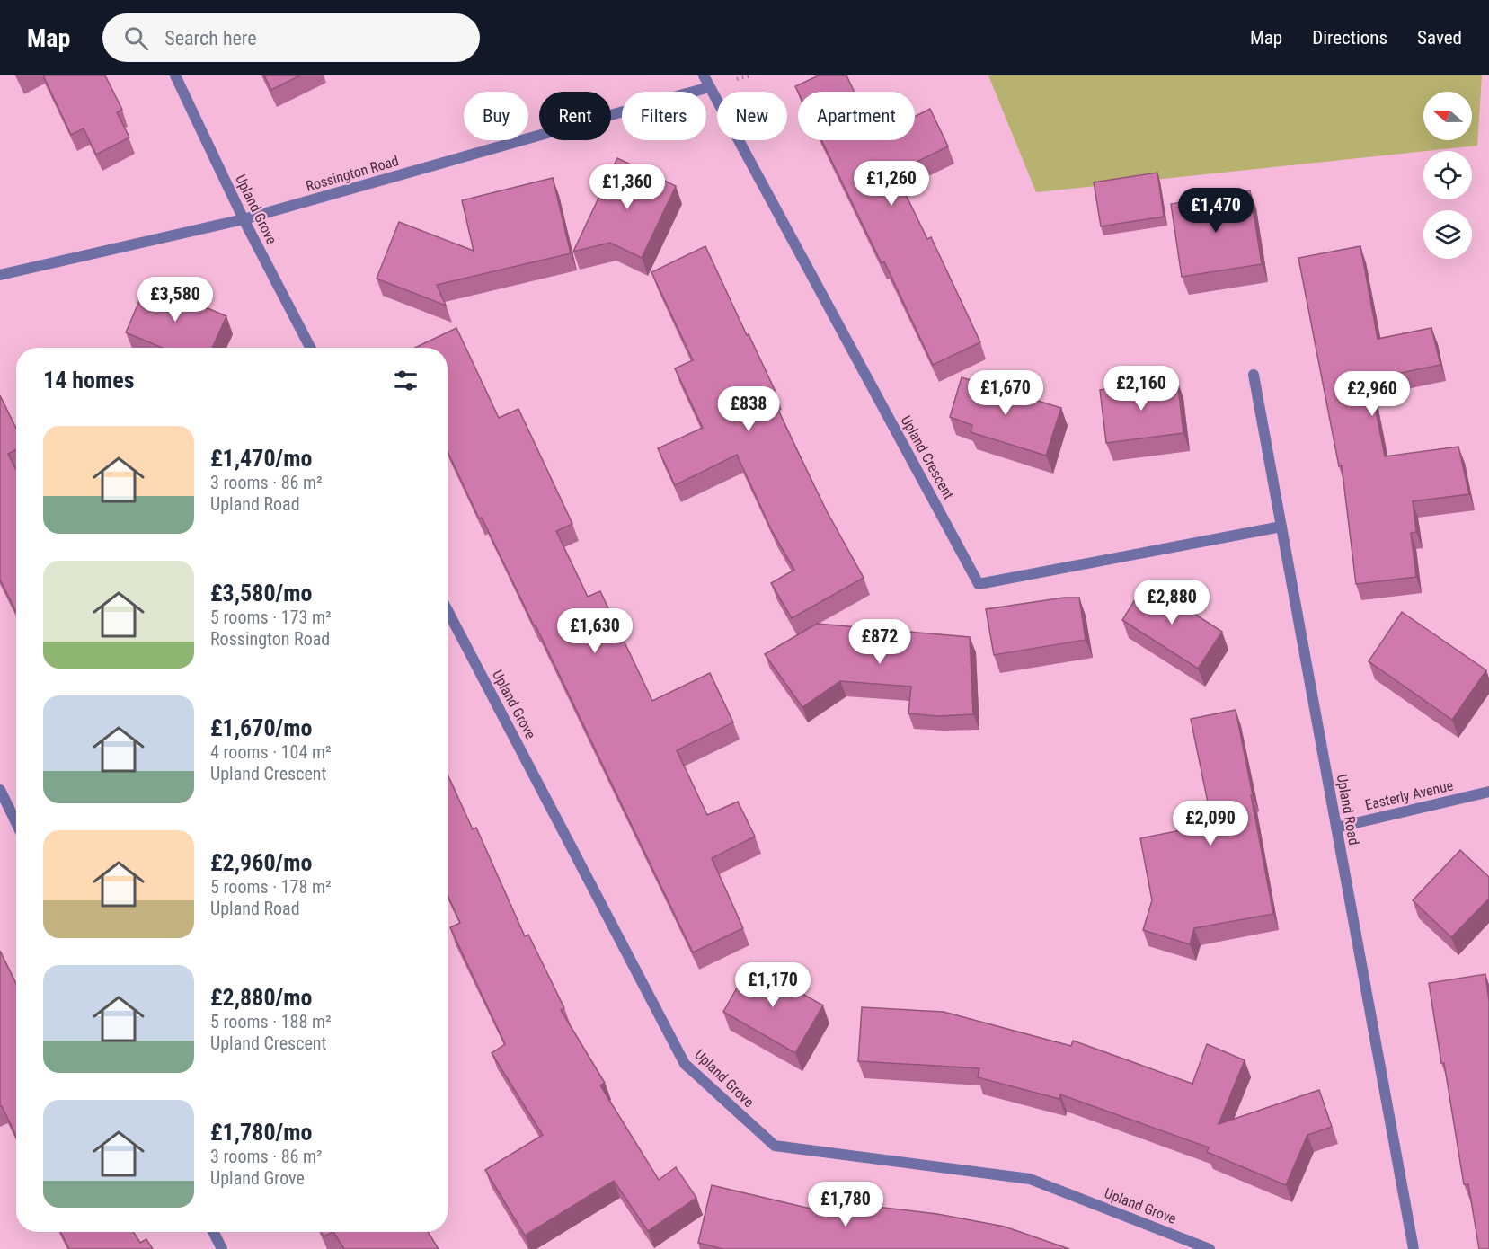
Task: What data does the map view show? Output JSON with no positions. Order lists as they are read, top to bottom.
{
  "streets": {
    "street": [
      "Rossington Road",
      "Upland Grove",
      "Upland Crescent",
      "Easterly Avenue",
      "Upland Road"
    ]
  },
  "crossings": [
    ["Rossington Road", "Upland Grove"],
    ["Rossington Road", "Upland Crescent"],
    ["Upland Crescent", "Upland Road"],
    ["Easterly Avenue", "Upland Road"]
  ],
  "north": "left",
  "page": {
    "header": "Map",
    "search": "Search here",
    "nav": ["Map", "Directions", "Saved"],
    "chip": [
      "Buy",
      "Rent",
      "Filters",
      "New",
      "Apartment"
    ],
    "price": [
      "£1,260",
      "£1,360",
      "£1,470",
      "£3,580",
      "£2,160",
      "£1,670",
      "£2,960",
      "£838",
      "£2,880",
      "£1,630",
      "£872",
      "£2,090",
      "£1,170",
      "£1,780"
    ],
    "heading": "14 homes",
    "list": [
      {
        "name": "£1,470/mo",
        "note": "3 rooms · 86 m² · Upland Road"
      },
      {
        "name": "£3,580/mo",
        "note": "5 rooms · 173 m² · Rossington Road"
      },
      {
        "name": "£1,670/mo",
        "note": "4 rooms · 104 m² · Upland Crescent"
      },
      {
        "name": "£2,960/mo",
        "note": "5 rooms · 178 m² · Upland Road"
      },
      {
        "name": "£2,880/mo",
        "note": "5 rooms · 188 m² · Upland Crescent"
      },
      {
        "name": "£1,780/mo",
        "note": "3 rooms · 86 m² · Upland Grove"
      }
    ]
  }
}
